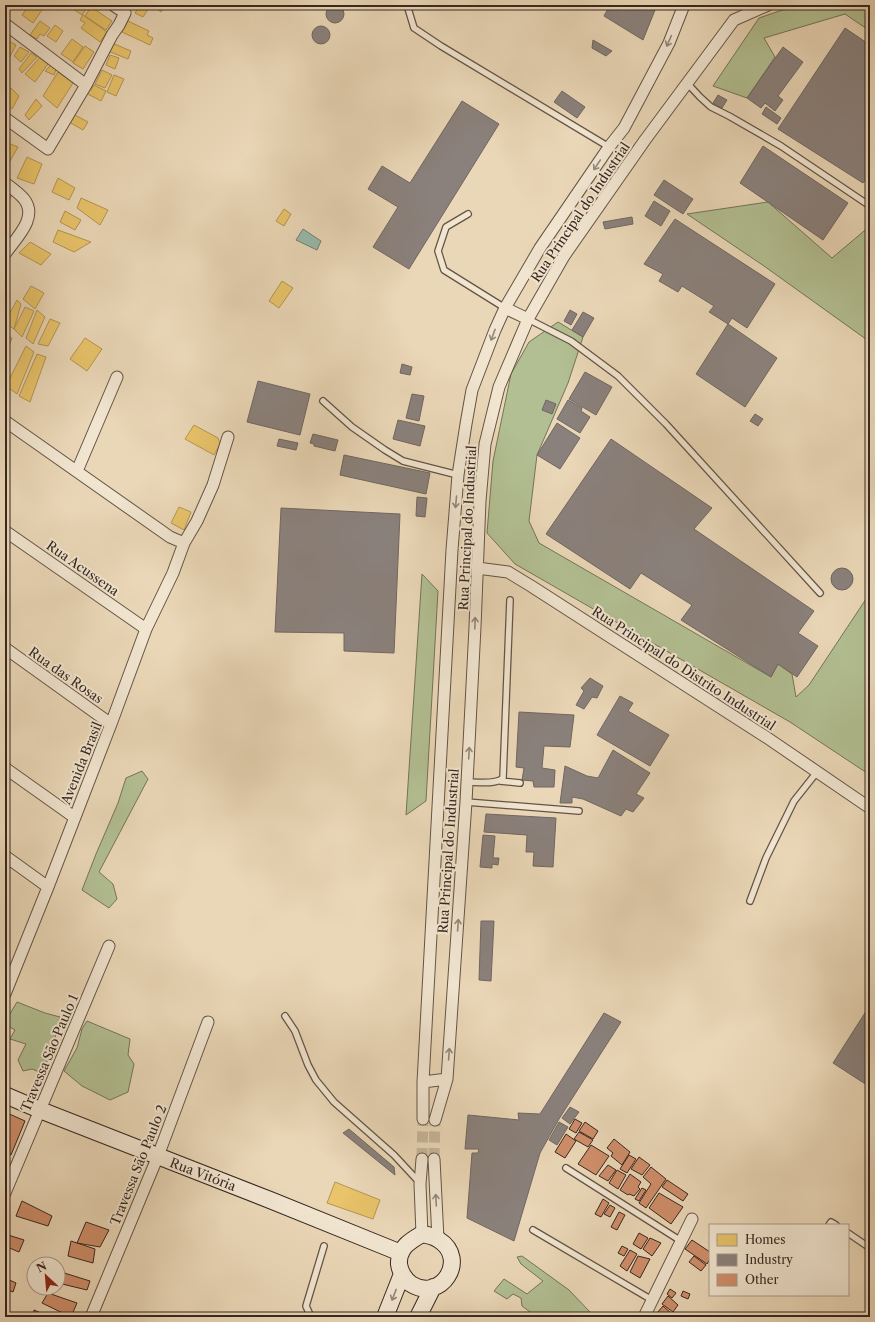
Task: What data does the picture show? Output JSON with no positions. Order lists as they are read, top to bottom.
{
  "streets": {
    "street": [
      "Rua Principal do Industrial",
      "Rua Acussena",
      "Rua Principal do Distrito Industrial",
      "Rua das Rosas",
      "Avenida Brasil",
      "Travessa São Paulo 1",
      "Travessa São Paulo 2",
      "Rua Vitória"
    ]
  },
  "crossings": [
    ["Rua Principal do Industrial", "Rua Principal do Distrito Industrial"],
    ["Rua Acussena", "Avenida Brasil"],
    ["Rua das Rosas", "Avenida Brasil"],
    ["Travessa São Paulo 1", "Rua Vitória"],
    ["Travessa São Paulo 2", "Rua Vitória"]
  ],
  "legend": ["Homes", "Industry", "Other"],
  "north": "top left"
}
